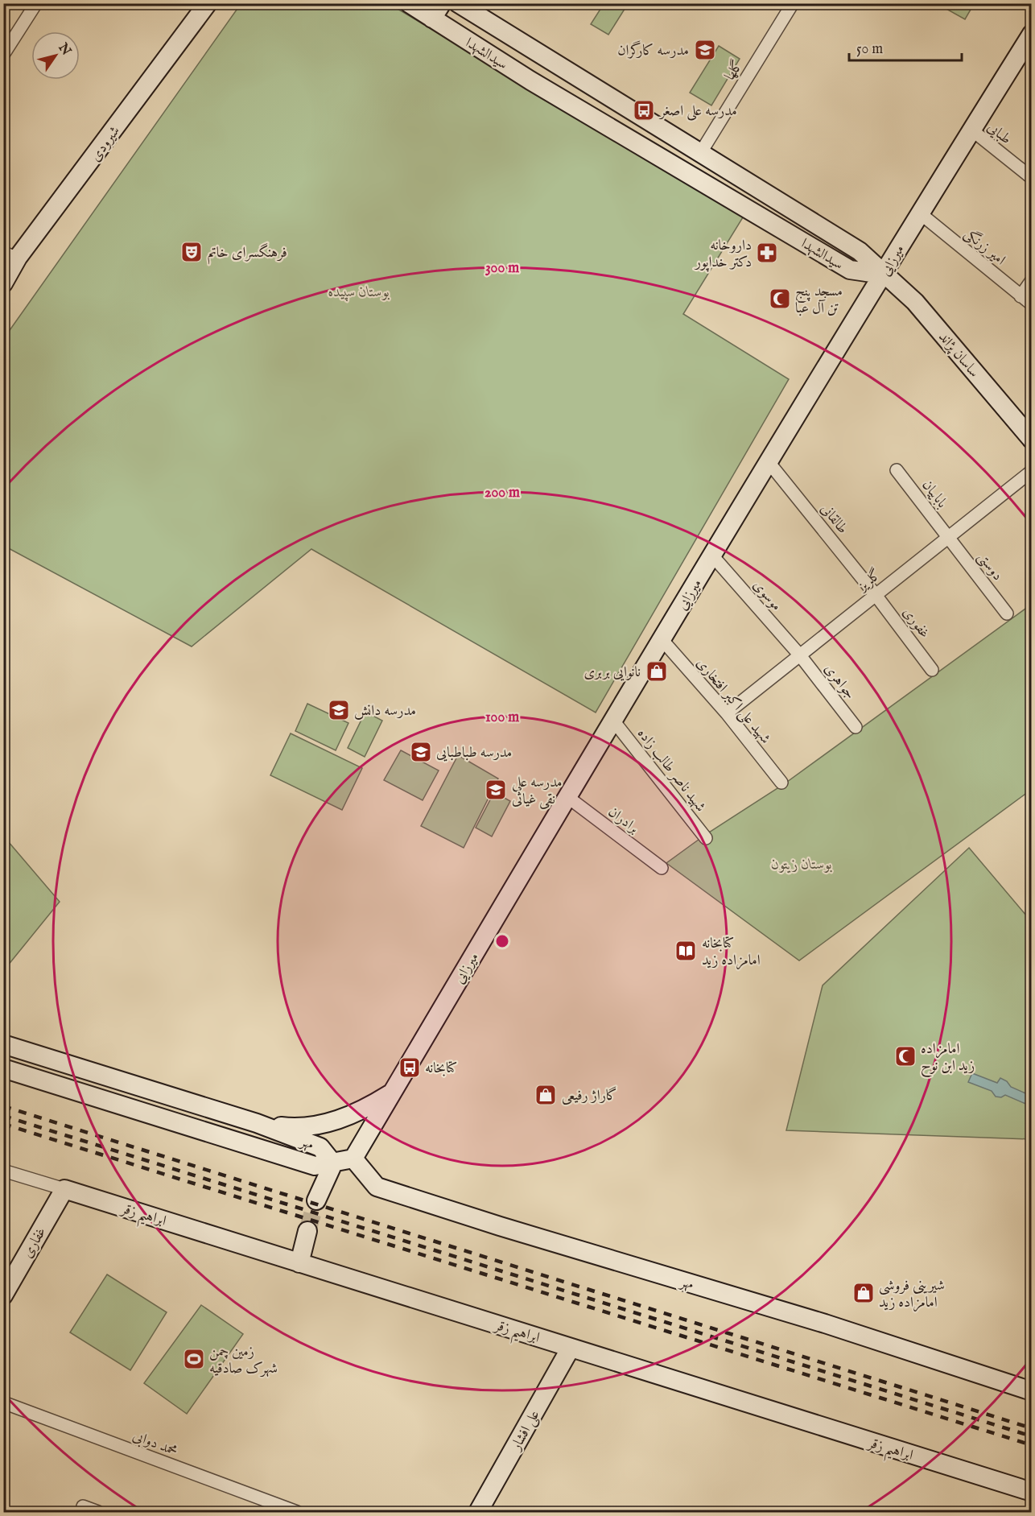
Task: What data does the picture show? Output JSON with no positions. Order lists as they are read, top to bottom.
{
  "streets": {
    "street": [
      "سیدالشهدا",
      "گلها",
      "طبایی",
      "شیرودی",
      "امیر زرنگی",
      "میرزایی",
      "ساسان پژاند",
      "باباییان",
      "طالقانی",
      "دوستی",
      "گلریز",
      "موسوی",
      "غفوری",
      "جواهری",
      "شهید علی اکبر افتخاری",
      "شهید ناصر طالب زاده",
      "برادران",
      "مهر",
      "ابراهیم زقر",
      "غفاری",
      "علی افشار",
      "محمد دوابی"
    ]
  },
  "crossings": [
    ["سیدالشهدا", "گلها"],
    ["سیدالشهدا", "میرزایی"],
    ["سیدالشهدا", "ساسان پژاند"],
    ["طبایی", "میرزایی"],
    ["امیر زرنگی", "میرزایی"],
    ["میرزایی", "ساسان پژاند"],
    ["میرزایی", "طالقانی"],
    ["میرزایی", "موسوی"],
    ["میرزایی", "شهید علی اکبر افتخاری"],
    ["میرزایی", "شهید ناصر طالب زاده"],
    ["میرزایی", "برادران"],
    ["میرزایی", "مهر"],
    ["باباییان", "دوستی"],
    ["باباییان", "گلریز"],
    ["طالقانی", "گلریز"],
    ["طالقانی", "غفوری"],
    ["دوستی", "گلریز"],
    ["گلریز", "موسوی"],
    ["گلریز", "غفوری"],
    ["گلریز", "جواهری"],
    ["گلریز", "شهید علی اکبر افتخاری"],
    ["موسوی", "جواهری"],
    ["ابراهیم زقر", "غفاری"],
    ["ابراهیم زقر", "علی افشار"]
  ],
  "parks": ["بوستان سپیده", "بوستان زیتون"],
  "places": {
    "school or university": [
      "مدرسه کارگران",
      "مدرسه دانش",
      "مدرسه طباطبایی",
      "مدرسه علی نقی غیاثی"
    ],
    "bus stop": ["مدرسه علی اصغر", "کتابخانه"],
    "theatre": ["فرهنگسرای خاتم"],
    "pharmacy": ["داروخانه دکتر خداپور"],
    "mosque": ["مسجد پنج تن آل عبا", "امامزاده زید ابن نوح"],
    "shop": ["نانوایی بربری", "گاراژ رفیعی", "شیرینی فروشی امامزاده زید"],
    "library": ["کتابخانه امامزاده زید"],
    "sports": ["زمین چمن شهرک صادقیه"]
  },
  "scale_bar": "50 m",
  "north": "top right",
  "rings": ["300 m", "200 m", "100 m"]
}
